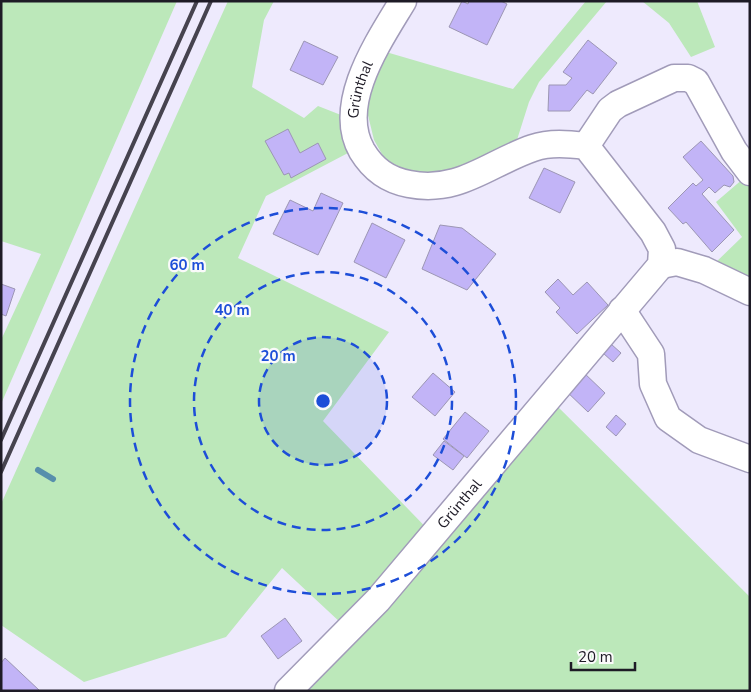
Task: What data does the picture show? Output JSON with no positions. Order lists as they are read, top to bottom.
{
  "streets": {
    "street": ["Grünthal"]
  },
  "scale_bar": "20 m",
  "rings": ["60 m", "40 m", "20 m"]
}
